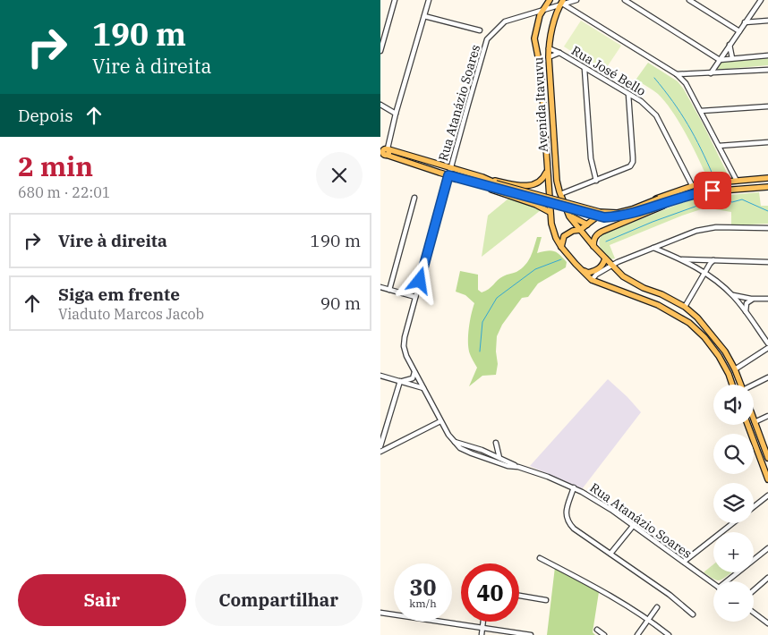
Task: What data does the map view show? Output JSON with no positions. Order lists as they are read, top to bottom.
{
  "streets": {
    "main road": ["Avenida Itavuvu"],
    "street": ["Rua José Bello", "Rua Atanázio Soares"]
  },
  "crossings": [
    ["Rua José Bello", "Avenida Itavuvu"],
    ["Rua Atanázio Soares", "Avenida Itavuvu"]
  ],
  "page": {
    "turn": ["190 m", "Vire à direita"],
    "then": "Depois",
    "heading": ["2 min", "680 m · 22:01"],
    "list": [
      {
        "name": "Vire à direita",
        "value": "190 m"
      },
      {
        "name": "Siga em frente",
        "note": "Viaduto Marcos Jacob",
        "value": "90 m"
      }
    ],
    "map_buttons": ["+", "−"],
    "speed": "30 km/h",
    "limit": "40",
    "buttons": ["Sair", "Compartilhar"]
  }
}
